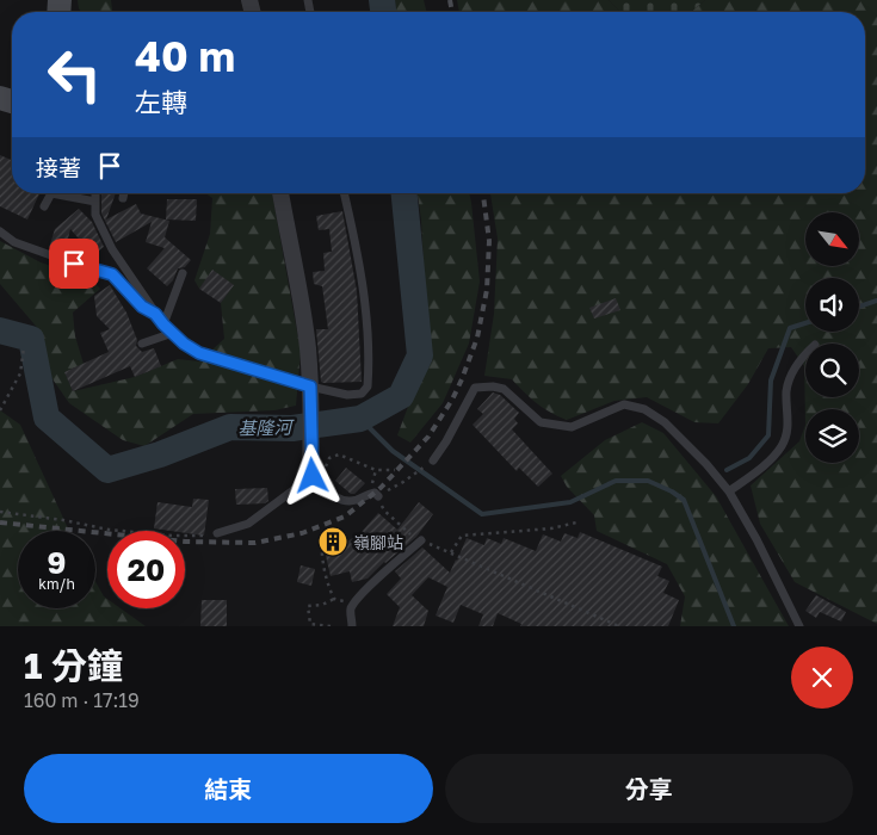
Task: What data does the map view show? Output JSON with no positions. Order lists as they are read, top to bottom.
{
  "water": ["基隆河"],
  "places": {
    "building": ["嶺腳站"]
  },
  "north": "bottom right",
  "page": {
    "turn": ["40 m", "左轉"],
    "then": "接著",
    "speed": "9 km/h",
    "limit": "20",
    "heading": ["1 分鐘", "160 m · 17:19"],
    "buttons": ["結束", "分享"]
  }
}
